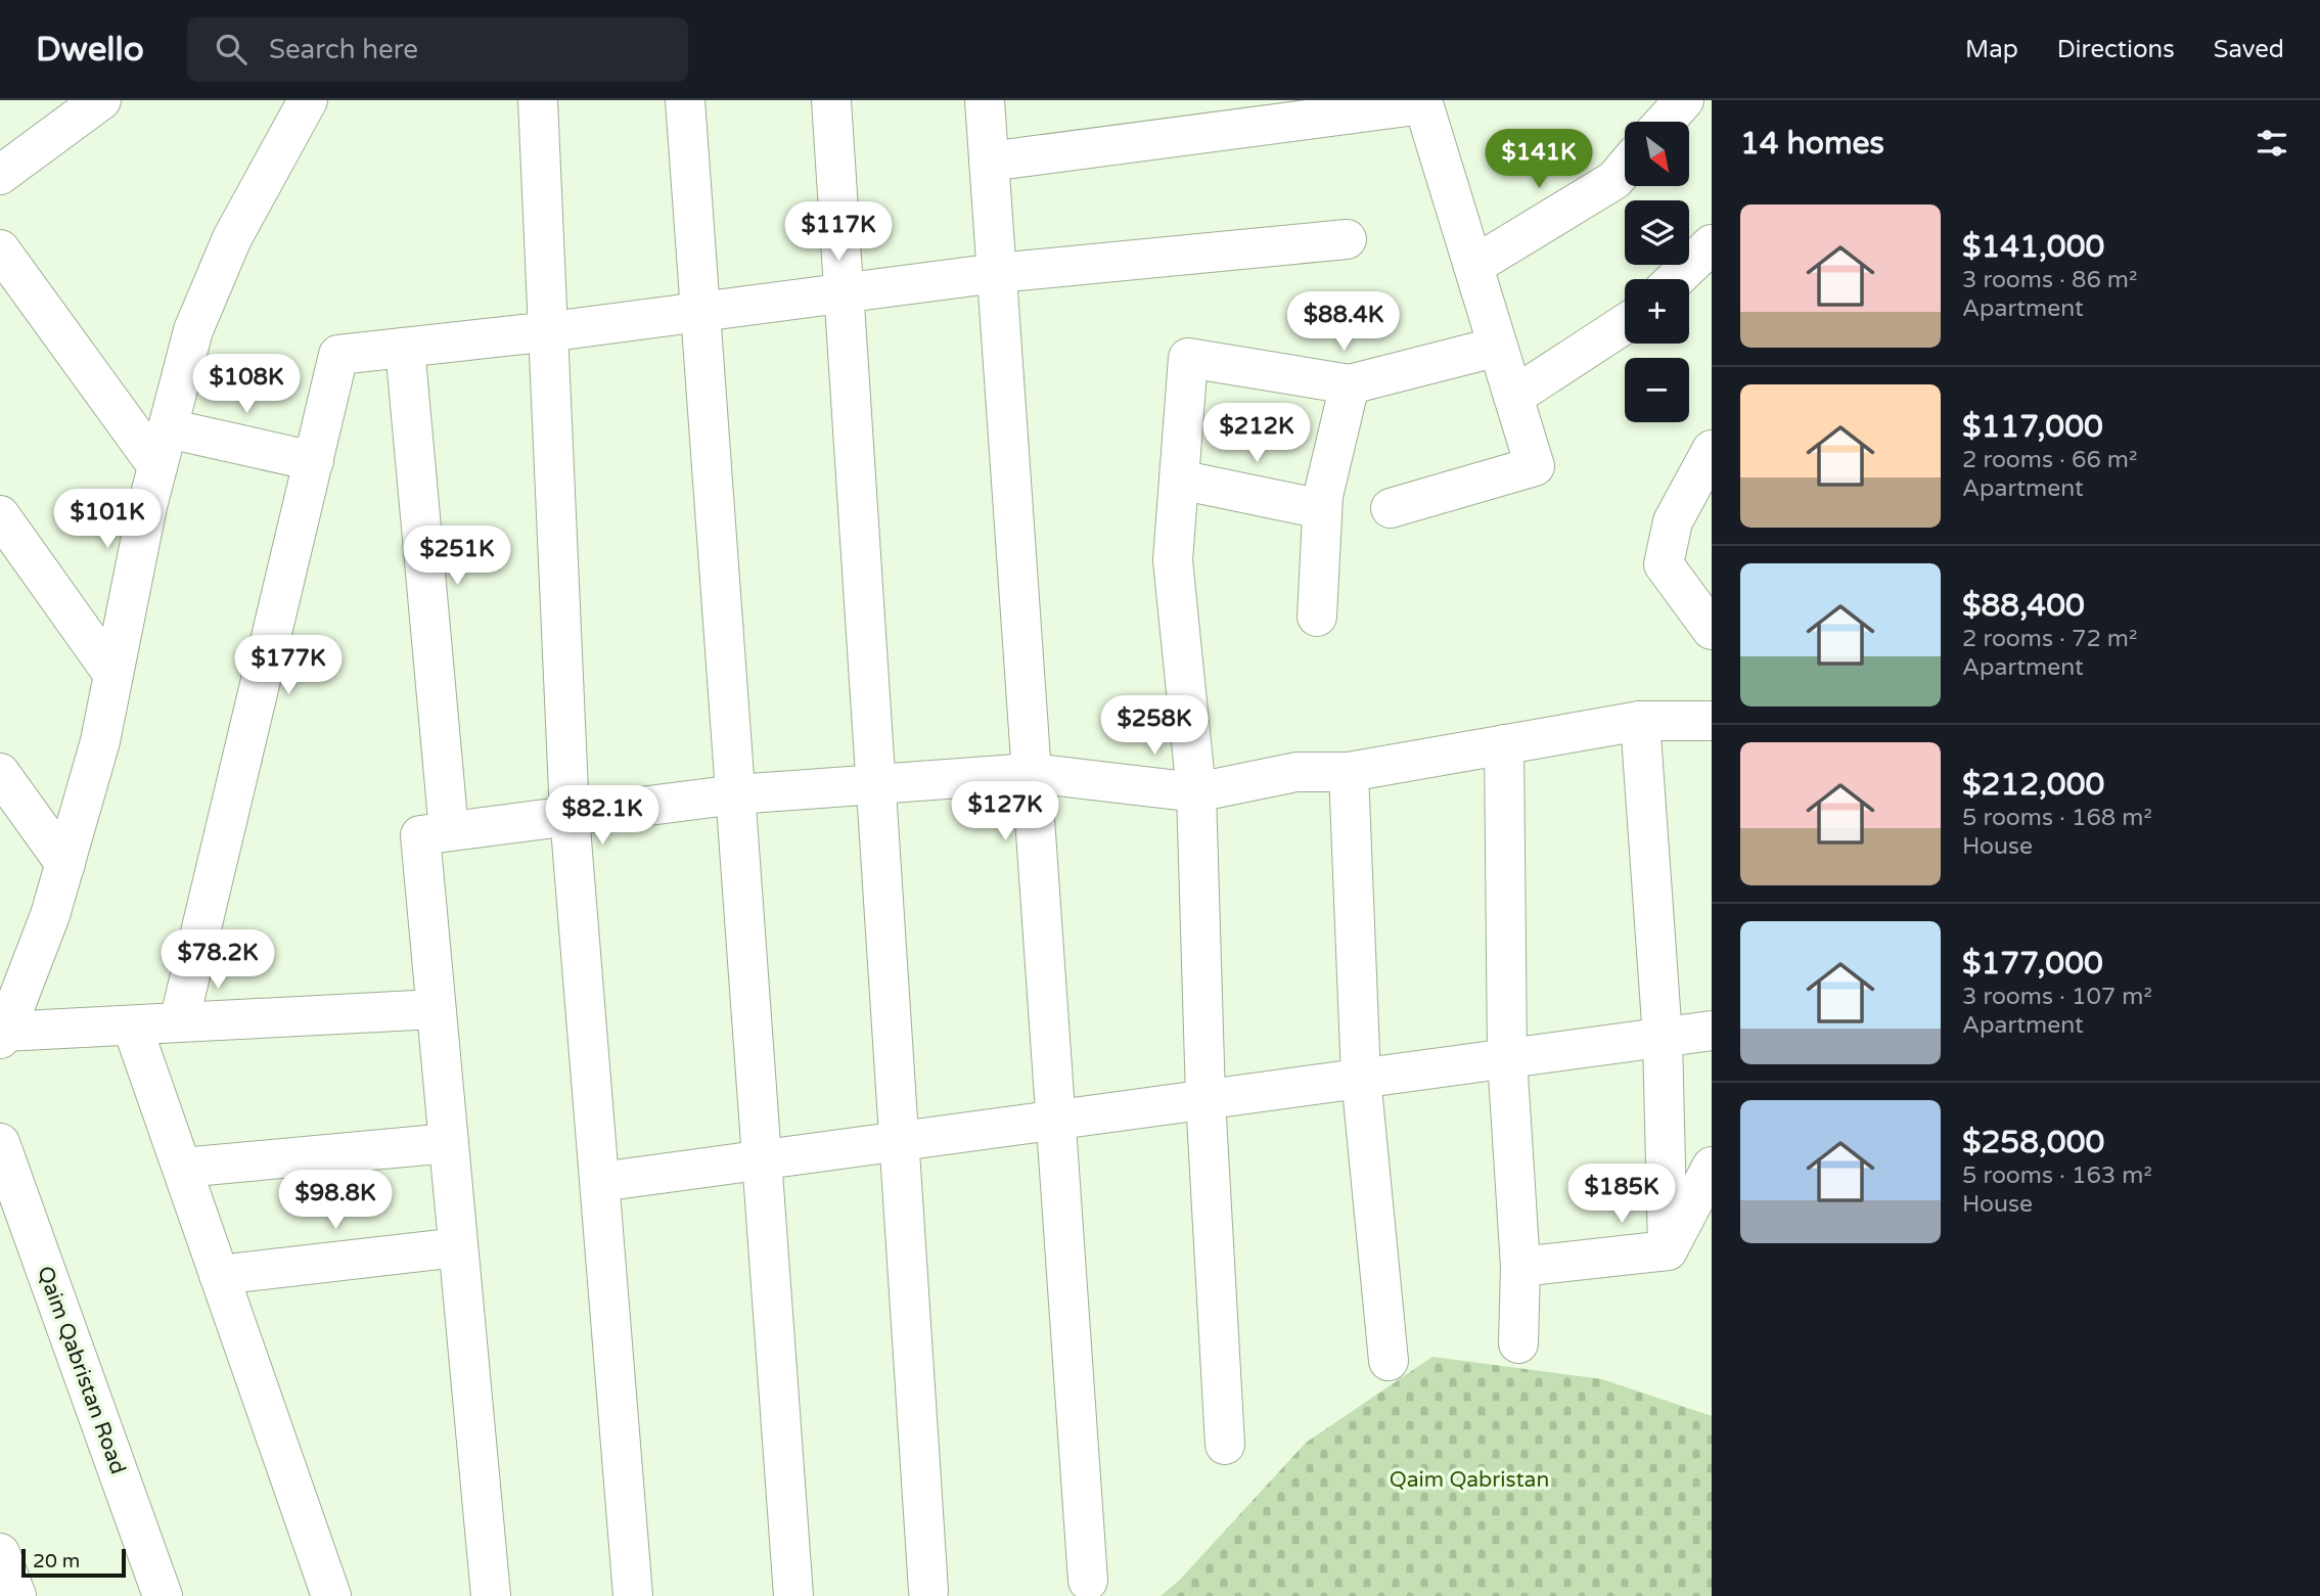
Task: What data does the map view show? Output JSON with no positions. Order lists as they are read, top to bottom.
{
  "streets": {
    "street": ["Qaim Qabristan Road"]
  },
  "parks": ["Qaim Qabristan"],
  "scale_bar": "20 m",
  "north": "bottom right",
  "page": {
    "header": "Dwello",
    "search": "Search here",
    "nav": ["Map", "Directions", "Saved"],
    "heading": "14 homes",
    "map_buttons": ["+", "−"],
    "price": [
      "$141K",
      "$117K",
      "$88.4K",
      "$108K",
      "$212K",
      "$101K",
      "$251K",
      "$177K",
      "$258K",
      "$127K",
      "$82.1K",
      "$78.2K",
      "$185K",
      "$98.8K"
    ],
    "list": [
      {
        "name": "$141,000",
        "note": "3 rooms · 86 m² · Apartment"
      },
      {
        "name": "$117,000",
        "note": "2 rooms · 66 m² · Apartment"
      },
      {
        "name": "$88,400",
        "note": "2 rooms · 72 m² · Apartment"
      },
      {
        "name": "$212,000",
        "note": "5 rooms · 168 m² · House"
      },
      {
        "name": "$177,000",
        "note": "3 rooms · 107 m² · Apartment"
      },
      {
        "name": "$258,000",
        "note": "5 rooms · 163 m² · House"
      }
    ],
    "scale": "20 m"
  }
}
